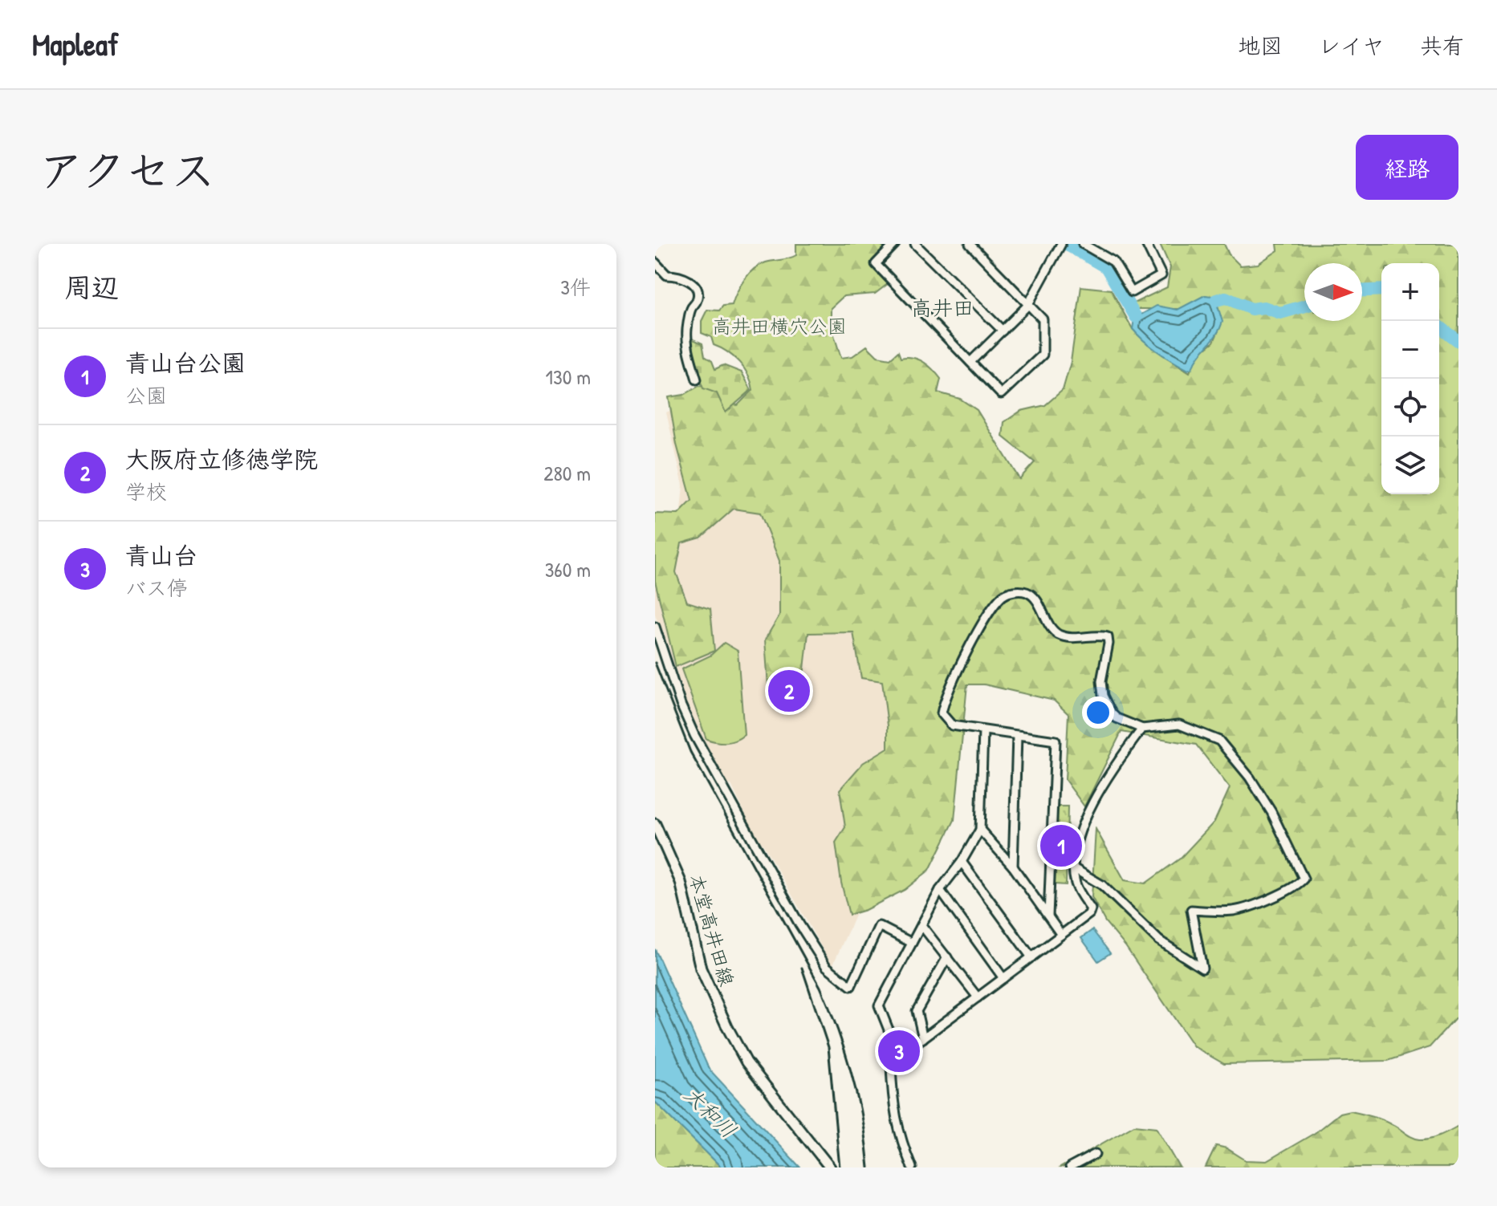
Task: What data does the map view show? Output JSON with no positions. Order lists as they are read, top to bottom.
{
  "streets": {
    "main road": ["本堂高井田線"]
  },
  "districts": ["高井田"],
  "water": ["大和川"],
  "parks": ["高井田横穴公園"],
  "north": "right",
  "page": {
    "header": "Mapleaf",
    "nav": ["地図", "レイヤ", "共有"],
    "title": "アクセス",
    "buttons": "経路",
    "heading": ["周辺", "3件"],
    "map_buttons": ["+", "−"],
    "list": [
      {
        "mark": "1",
        "name": "青山台公園",
        "note": "公園",
        "value": "130 m"
      },
      {
        "mark": "2",
        "name": "大阪府立修徳学院",
        "note": "学校",
        "value": "280 m"
      },
      {
        "mark": "3",
        "name": "青山台",
        "note": "バス停",
        "value": "360 m"
      }
    ],
    "pins": ["2", "1", "3"]
  }
}
